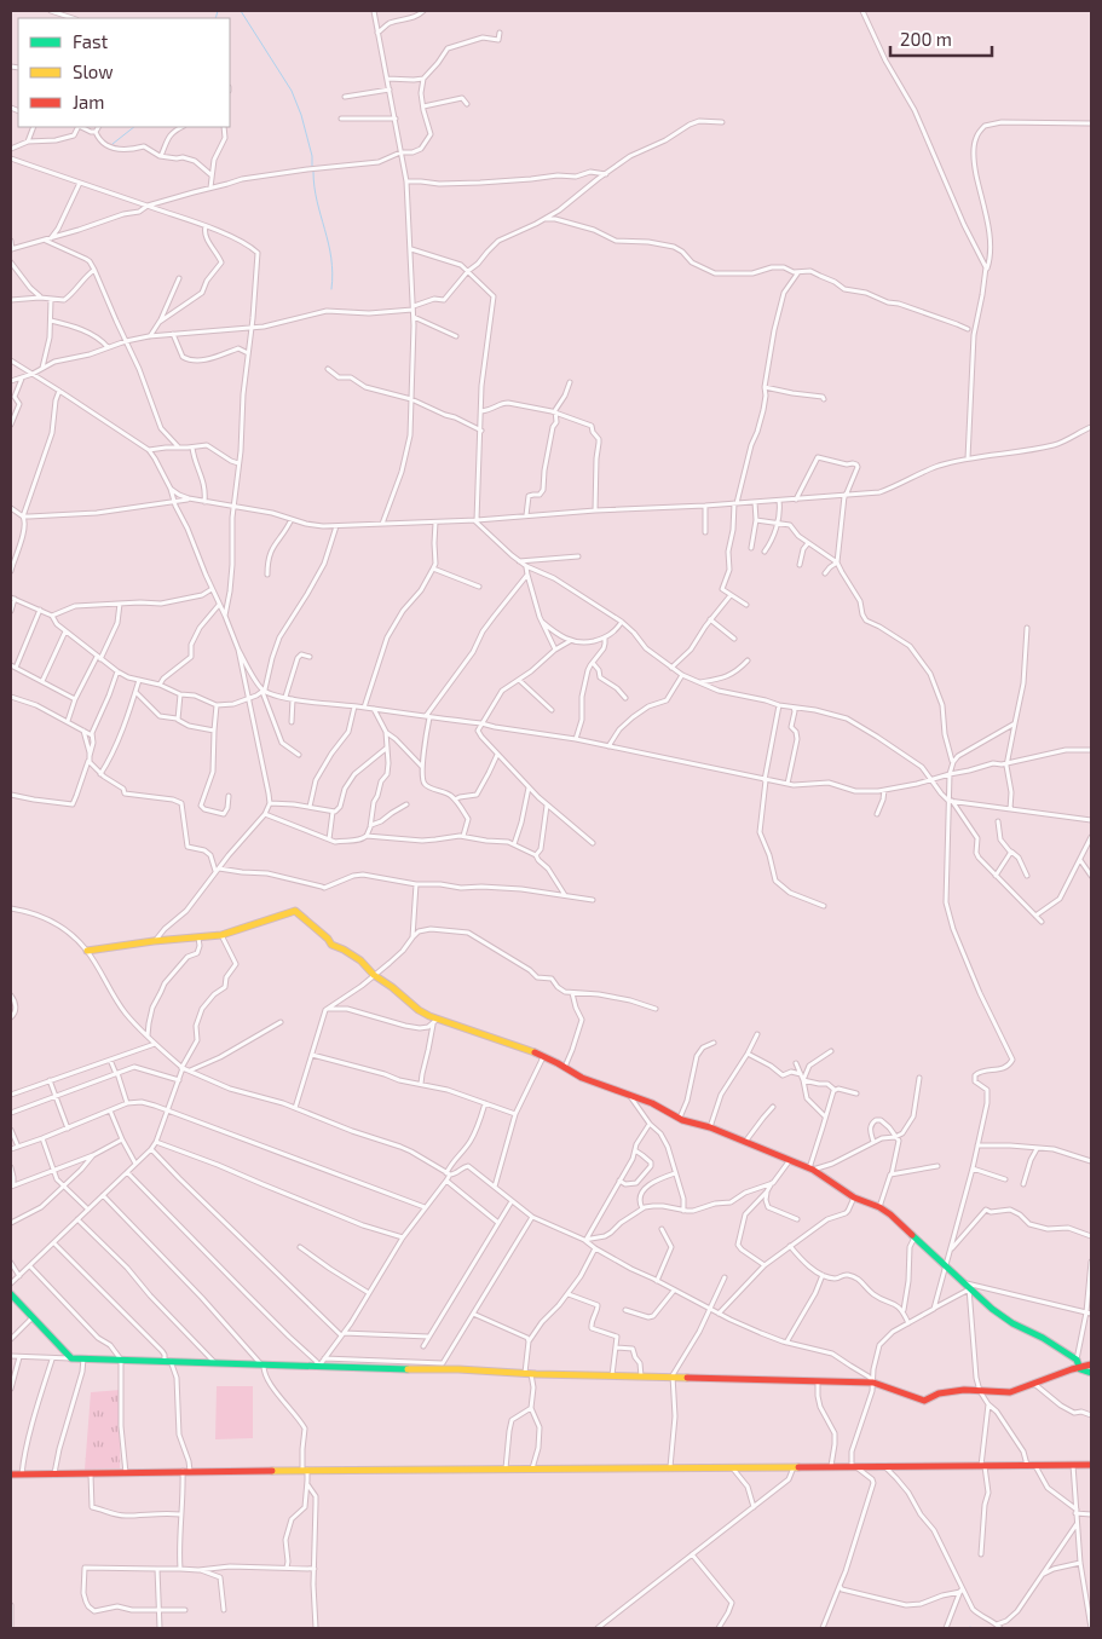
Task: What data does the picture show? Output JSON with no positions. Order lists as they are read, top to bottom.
{
  "legend": ["Fast", "Slow", "Jam"],
  "scale_bar": "200 m"
}
